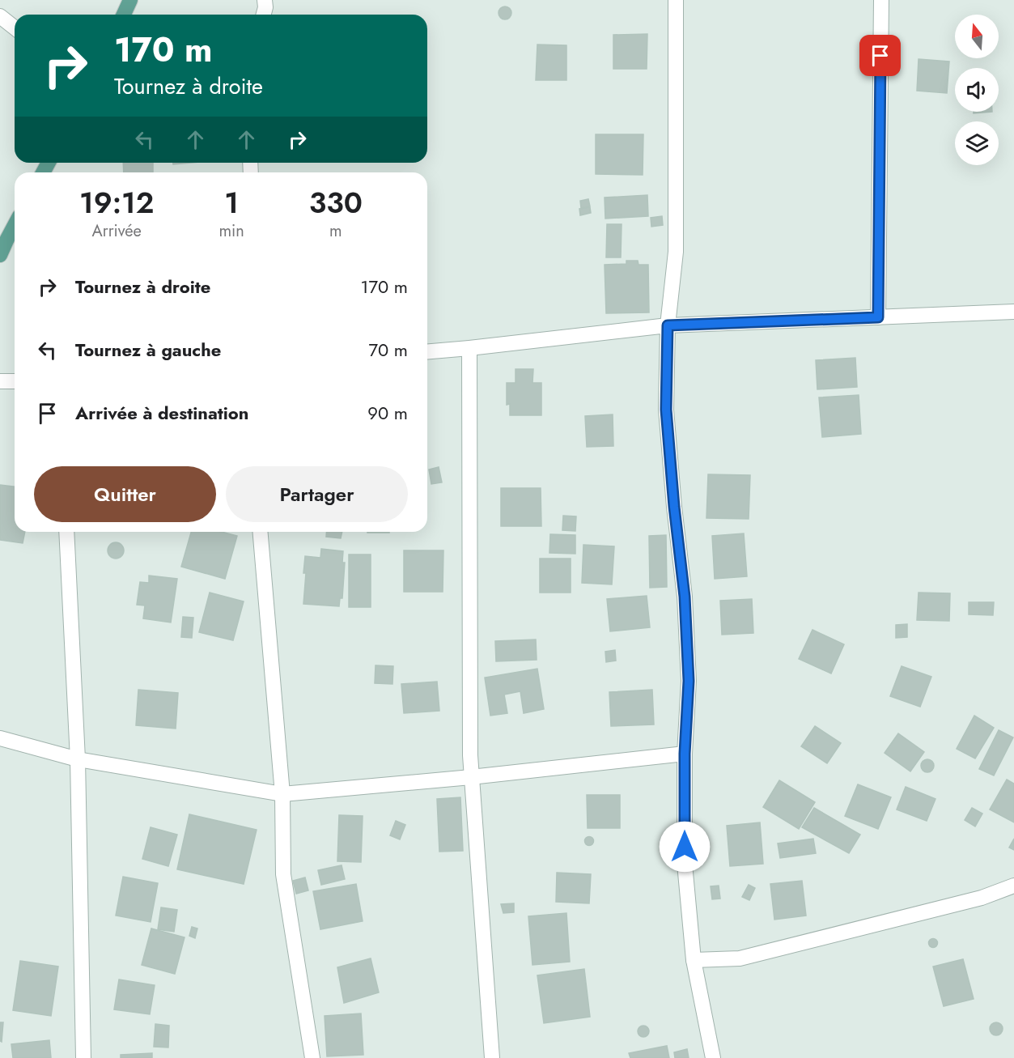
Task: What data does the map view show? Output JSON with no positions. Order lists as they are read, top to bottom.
{
  "north": "top",
  "page": {
    "turn": ["170 m", "Tournez à droite"],
    "eta": [
      "19:12",
      "Arrivée",
      "1",
      "min",
      "330",
      "m"
    ],
    "list": [
      {
        "name": "Tournez à droite",
        "value": "170 m"
      },
      {
        "name": "Tournez à gauche",
        "value": "70 m"
      },
      {
        "name": "Arrivée à destination",
        "value": "90 m"
      }
    ],
    "buttons": ["Quitter", "Partager"]
  }
}
